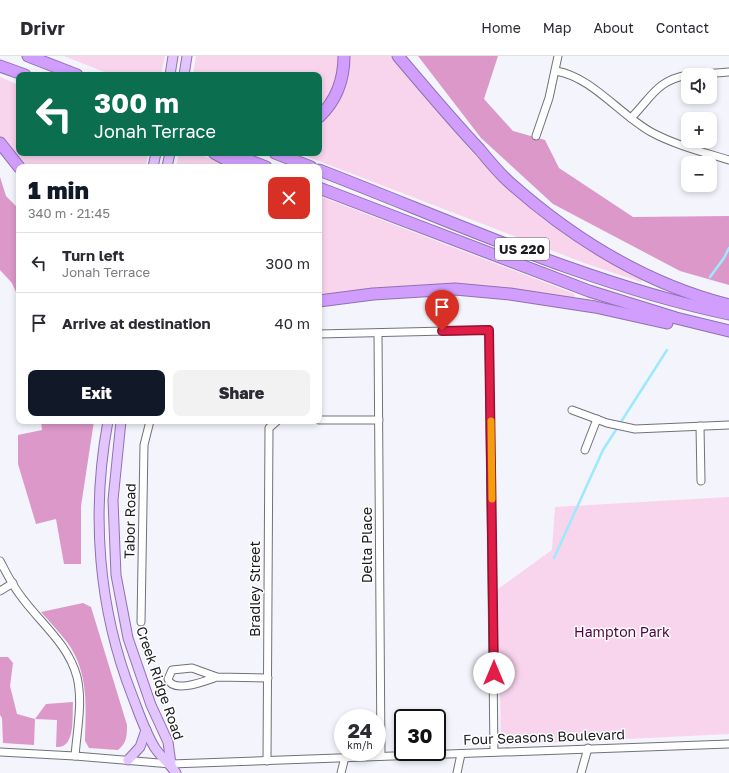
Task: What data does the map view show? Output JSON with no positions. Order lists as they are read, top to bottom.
{
  "streets": {
    "highway": ["US 220"],
    "main road": ["Creek Ridge Road"],
    "street": [
      "Tabor Road",
      "Delta Place",
      "Bradley Street",
      "Four Seasons Boulevard"
    ]
  },
  "crossings": [
    ["Bradley Street", "Four Seasons Boulevard"],
    ["Creek Ridge Road", "Four Seasons Boulevard"]
  ],
  "parks": ["Hampton Park"],
  "page": {
    "header": "Drivr",
    "nav": [
      "Home",
      "Map",
      "About",
      "Contact"
    ],
    "map_buttons": ["+", "−"],
    "turn": ["300 m", "Jonah Terrace"],
    "heading": ["1 min", "340 m · 21:45"],
    "list": [
      {
        "name": "Turn left",
        "note": "Jonah Terrace",
        "value": "300 m"
      },
      {
        "name": "Arrive at destination",
        "value": "40 m"
      }
    ],
    "buttons": ["Exit", "Share"],
    "speed": "24 km/h",
    "limit": "30"
  }
}
